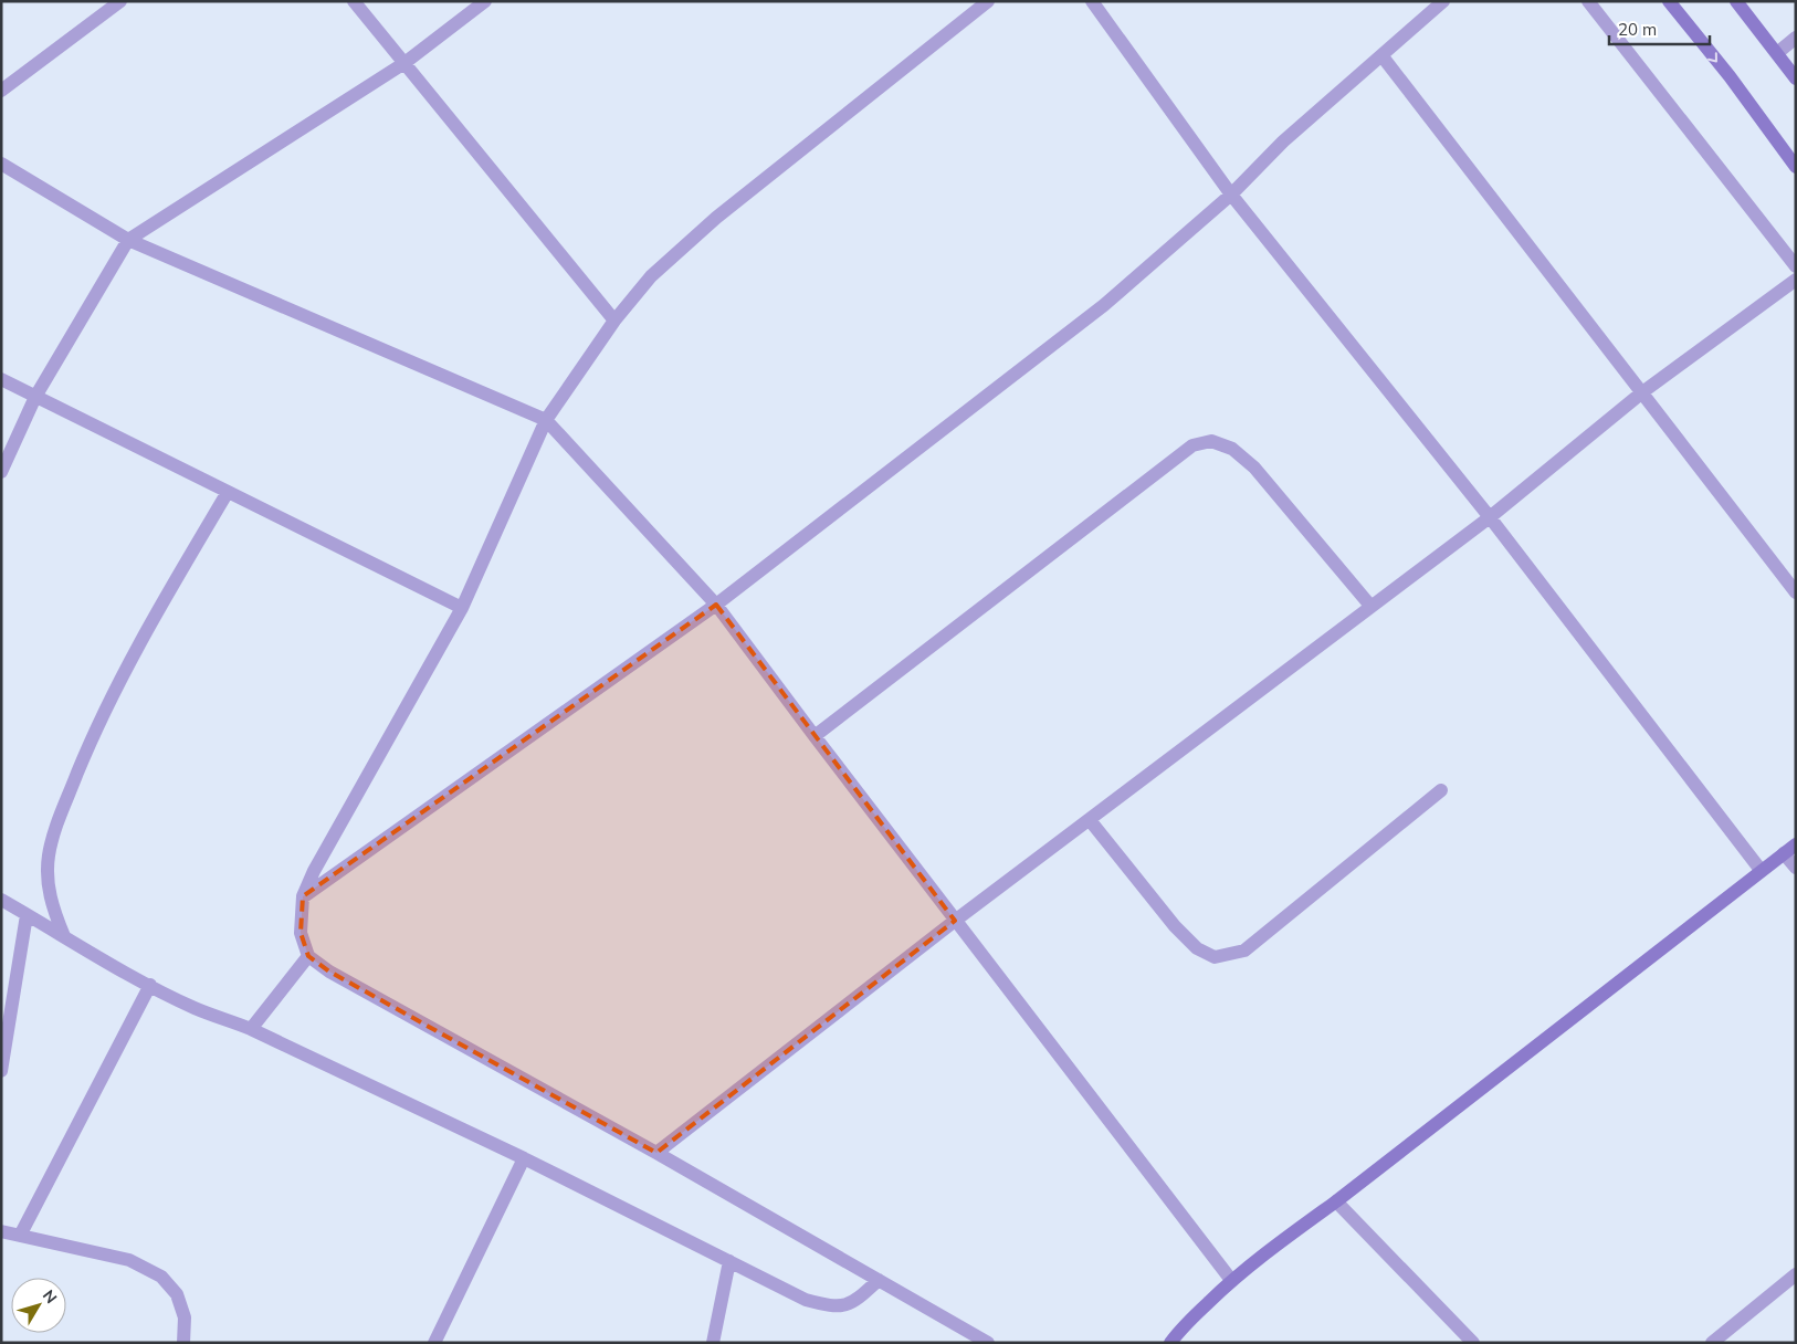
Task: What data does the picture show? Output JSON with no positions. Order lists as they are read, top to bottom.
{
  "scale_bar": "20 m",
  "north": "top right"
}
